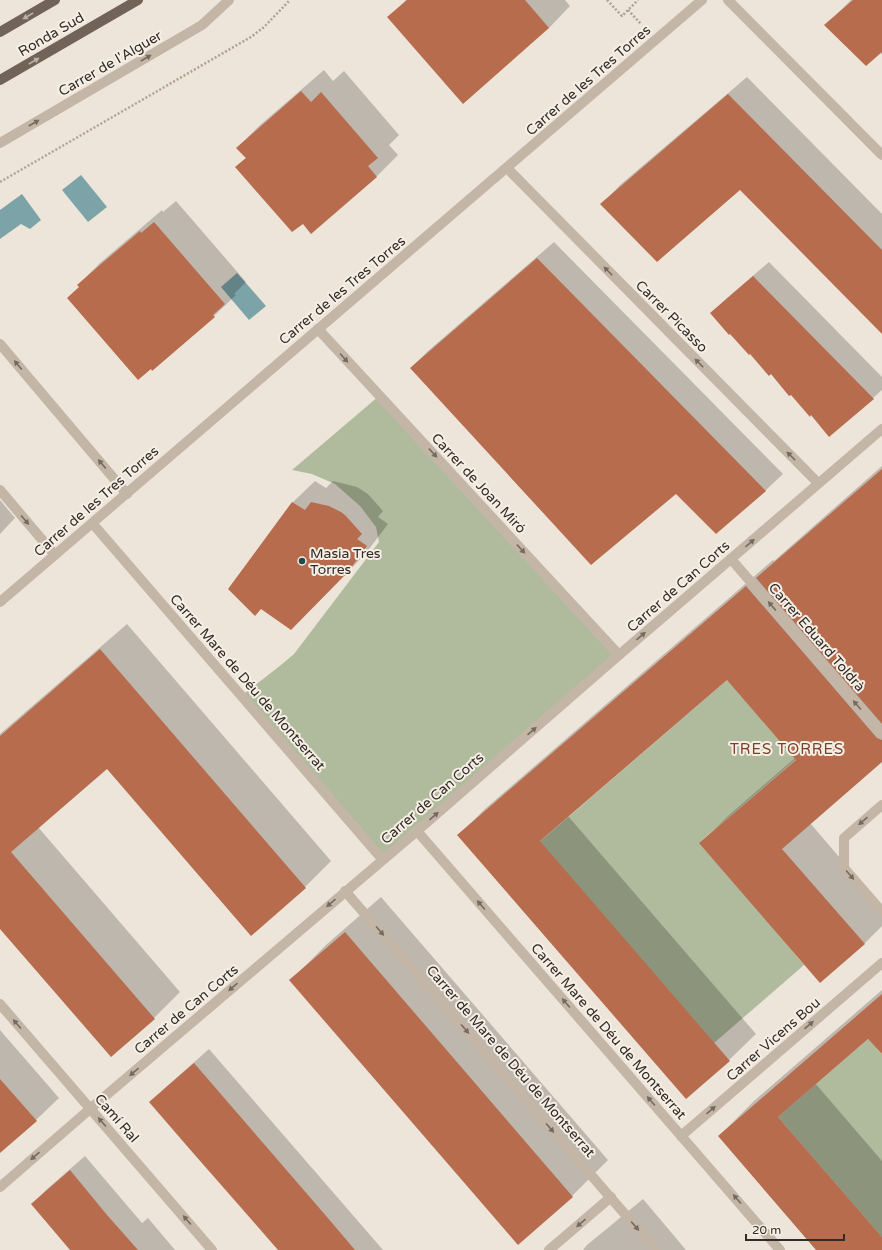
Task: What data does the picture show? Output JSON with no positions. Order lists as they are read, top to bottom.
{
  "streets": {
    "main road": ["Ronda Sud"],
    "street": [
      "Carrer de l'Alguer",
      "Carrer de les Tres Torres",
      "Carrer Picasso",
      "Carrer de Joan Miró",
      "Carrer de Can Corts",
      "Carrer Eduard Toldrà",
      "Carrer Mare de Déu de Montserrat",
      "Carrer Vicens Bou",
      "Carrer de Mare de Déu de Montserrat",
      "Camí Ral"
    ]
  },
  "crossings": [
    ["Carrer de les Tres Torres", "Carrer Picasso"],
    ["Carrer de les Tres Torres", "Carrer de Joan Miró"],
    ["Carrer de les Tres Torres", "Carrer Mare de Déu de Montserrat"],
    ["Carrer Picasso", "Carrer de Can Corts"],
    ["Carrer de Joan Miró", "Carrer de Can Corts"],
    ["Carrer de Can Corts", "Carrer Eduard Toldrà"],
    ["Carrer de Can Corts", "Carrer Mare de Déu de Montserrat"],
    ["Carrer de Can Corts", "Carrer de Mare de Déu de Montserrat"],
    ["Carrer de Can Corts", "Camí Ral"],
    ["Carrer Mare de Déu de Montserrat", "Carrer Vicens Bou"]
  ],
  "one_way": [
    "Carrer de l'Alguer",
    "Carrer Picasso",
    "Carrer de Joan Miró",
    "Carrer Eduard Toldrà",
    "Carrer Mare de Déu de Montserrat",
    "Carrer Vicens Bou",
    "Carrer de Mare de Déu de Montserrat",
    "Camí Ral"
  ],
  "districts": ["TRES TORRES"],
  "places": ["Masia Tres Torres"],
  "scale_bar": "20 m"
}
